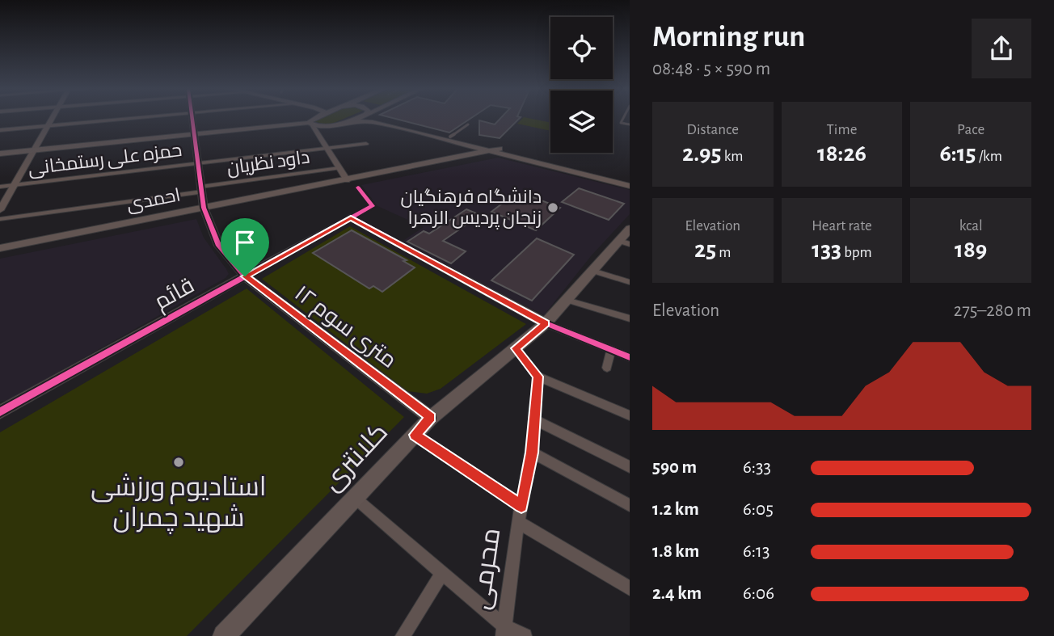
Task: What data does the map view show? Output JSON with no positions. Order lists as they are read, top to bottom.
{
  "streets": {
    "main road": ["احمدی", "کلانتری"],
    "street": [
      "حمزه علی رستمخانی",
      "داود نظریان",
      "قائم",
      "۱۲ متری سوم",
      "محرمی"
    ]
  },
  "crossings": [
    ["حمزه علی رستمخانی", "۱۲ متری سوم"],
    ["داود نظریان", "۱۲ متری سوم"],
    ["احمدی", "۱۲ متری سوم"],
    ["قائم", "۱۲ متری سوم"],
    ["۱۲ متری سوم", "کلانتری"]
  ],
  "places": ["دانشگاه فرهنگیان زنجان پردیس الزهرا", "استادیوم ورزشی شهید چمران"],
  "page": {
    "heading": ["Morning run", "08:48 · 5 × 590 m"],
    "stats": [
      ["Distance", "2.95 km"],
      ["Time", "18:26"],
      ["Pace", "6:15 /km"],
      ["Elevation", "25 m"],
      ["Heart rate", "133 bpm"],
      ["kcal", "189"]
    ],
    "chart": ["Elevation", "275–280 m"],
    "list": [
      {
        "name": "590 m",
        "note": "6:33"
      },
      {
        "name": "1.2 km",
        "note": "6:05"
      },
      {
        "name": "1.8 km",
        "note": "6:13"
      },
      {
        "name": "2.4 km",
        "note": "6:06"
      }
    ]
  }
}
